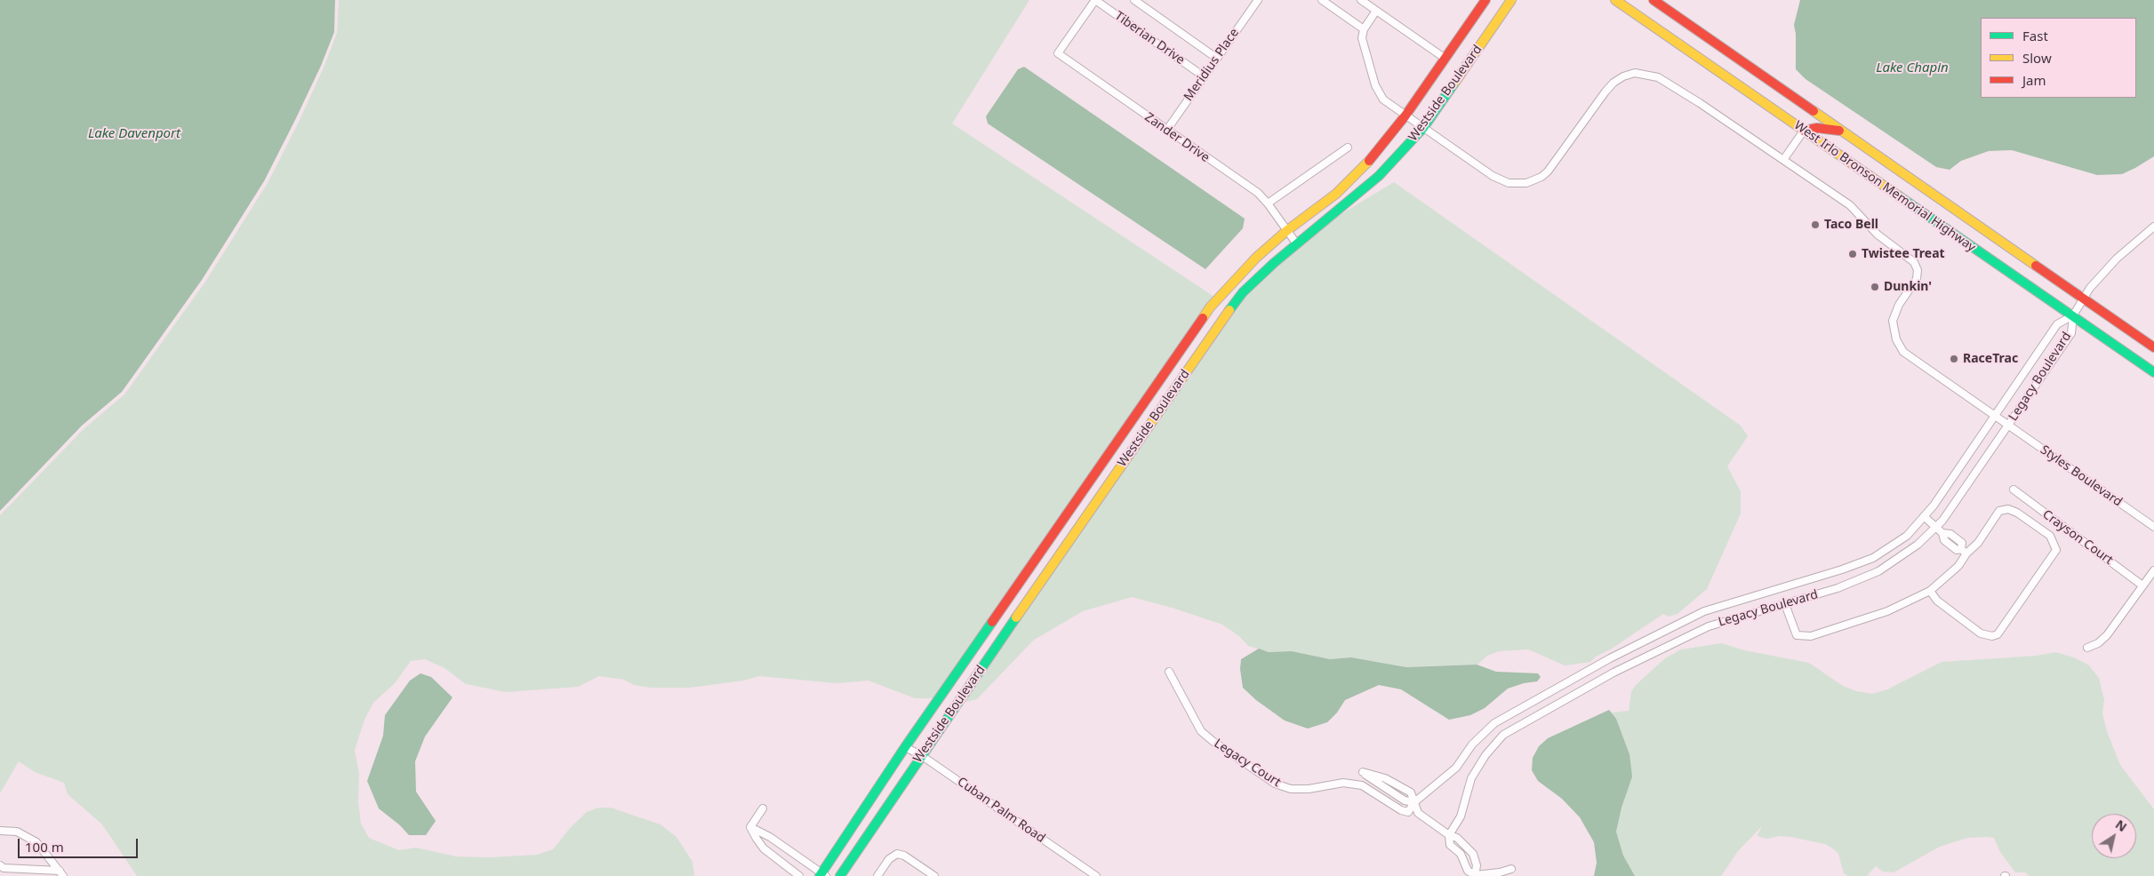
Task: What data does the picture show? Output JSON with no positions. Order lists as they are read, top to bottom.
{
  "streets": {
    "main road": ["Westside Boulevard", "West Irlo Bronson Memorial Highway"],
    "street": [
      "Tiberian Drive",
      "Meridius Place",
      "Zander Drive",
      "Legacy Boulevard",
      "Styles Boulevard",
      "Crayson Court",
      "Legacy Court",
      "Cuban Palm Road"
    ]
  },
  "crossings": [
    ["Tiberian Drive", "Meridius Place"],
    ["Tiberian Drive", "Zander Drive"],
    ["Meridius Place", "Zander Drive"],
    ["Westside Boulevard", "Zander Drive"],
    ["Westside Boulevard", "Styles Boulevard"],
    ["Westside Boulevard", "Cuban Palm Road"],
    ["West Irlo Bronson Memorial Highway", "Legacy Boulevard"],
    ["Legacy Boulevard", "Styles Boulevard"],
    ["Legacy Boulevard", "Legacy Court"]
  ],
  "water": ["Lake Chapin", "Lake Davenport"],
  "places": [
    "Taco Bell",
    "Twistee Treat",
    "Dunkin'",
    "RaceTrac"
  ],
  "legend": ["Fast", "Slow", "Jam"],
  "scale_bar": "100 m",
  "north": "top right"
}
